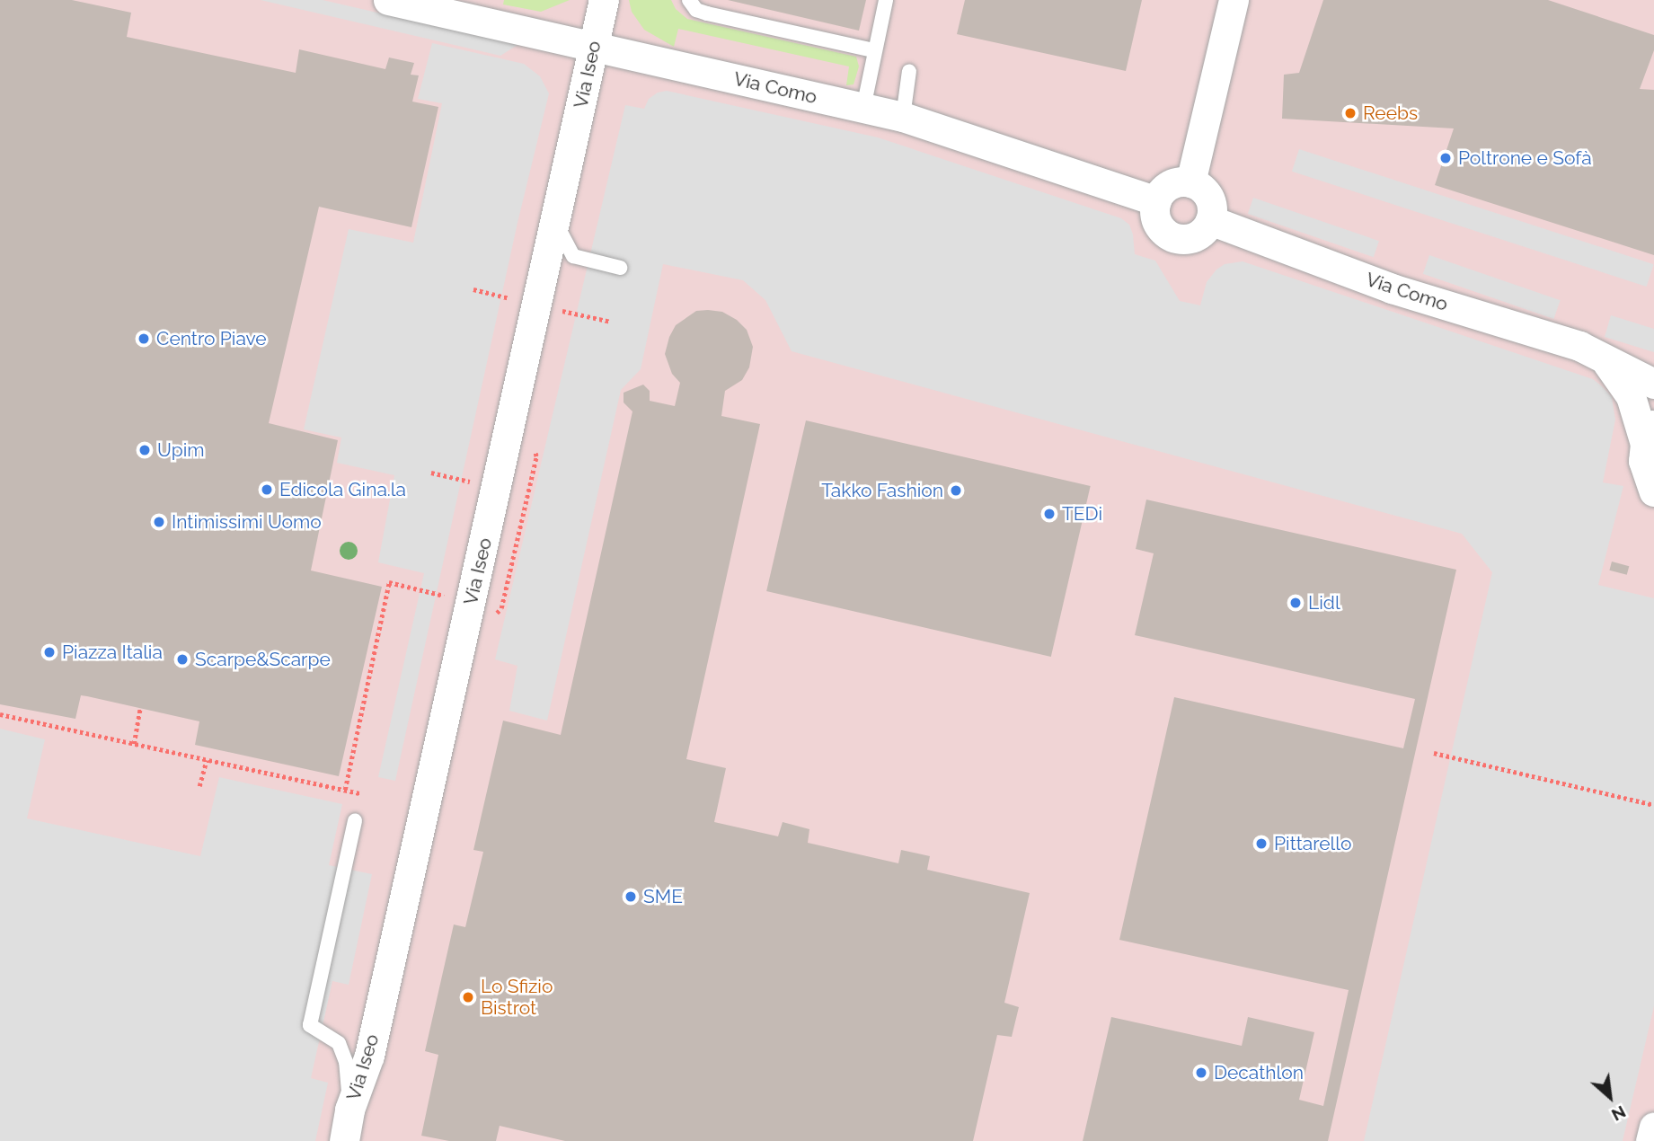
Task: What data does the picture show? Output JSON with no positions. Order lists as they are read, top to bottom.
{
  "streets": {
    "street": ["Via Iseo", "Via Como"]
  },
  "crossings": [
    ["Via Iseo", "Via Como"]
  ],
  "places": [
    "Reebs",
    "Poltrone e Sofà",
    "Centro Piave",
    "Upim",
    "Edicola Gina.la",
    "Takko Fashion",
    "TEDi",
    "Intimissimi Uomo",
    "Lidl",
    "Piazza Italia",
    "Scarpe&Scarpe",
    "Pittarello",
    "SME",
    "Lo Sfizio Bistrot",
    "Decathlon"
  ],
  "north": "bottom right"
}
